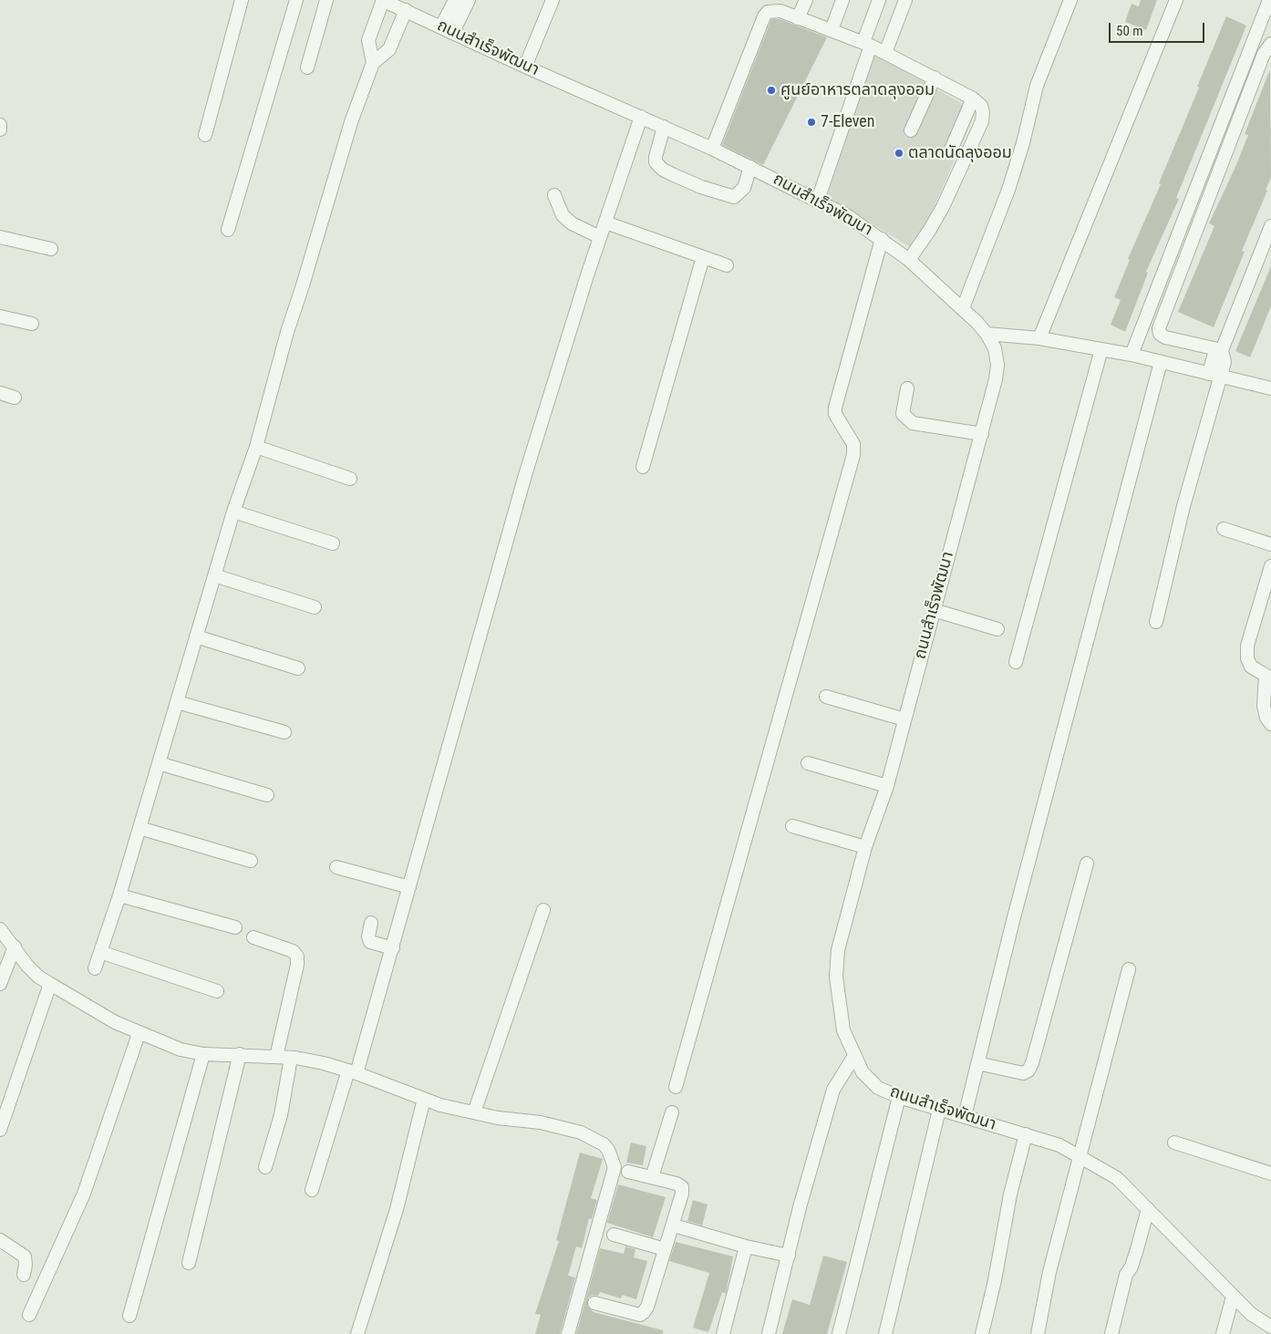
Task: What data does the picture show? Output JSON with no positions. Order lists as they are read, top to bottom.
{
  "streets": {
    "street": ["ถนนสำเร็จพัฒนา"]
  },
  "places": ["ศูนย์อาหารตลาดลุงออม", "7-Eleven", "ตลาดนัดลุงออม"],
  "scale_bar": "50 m"
}
